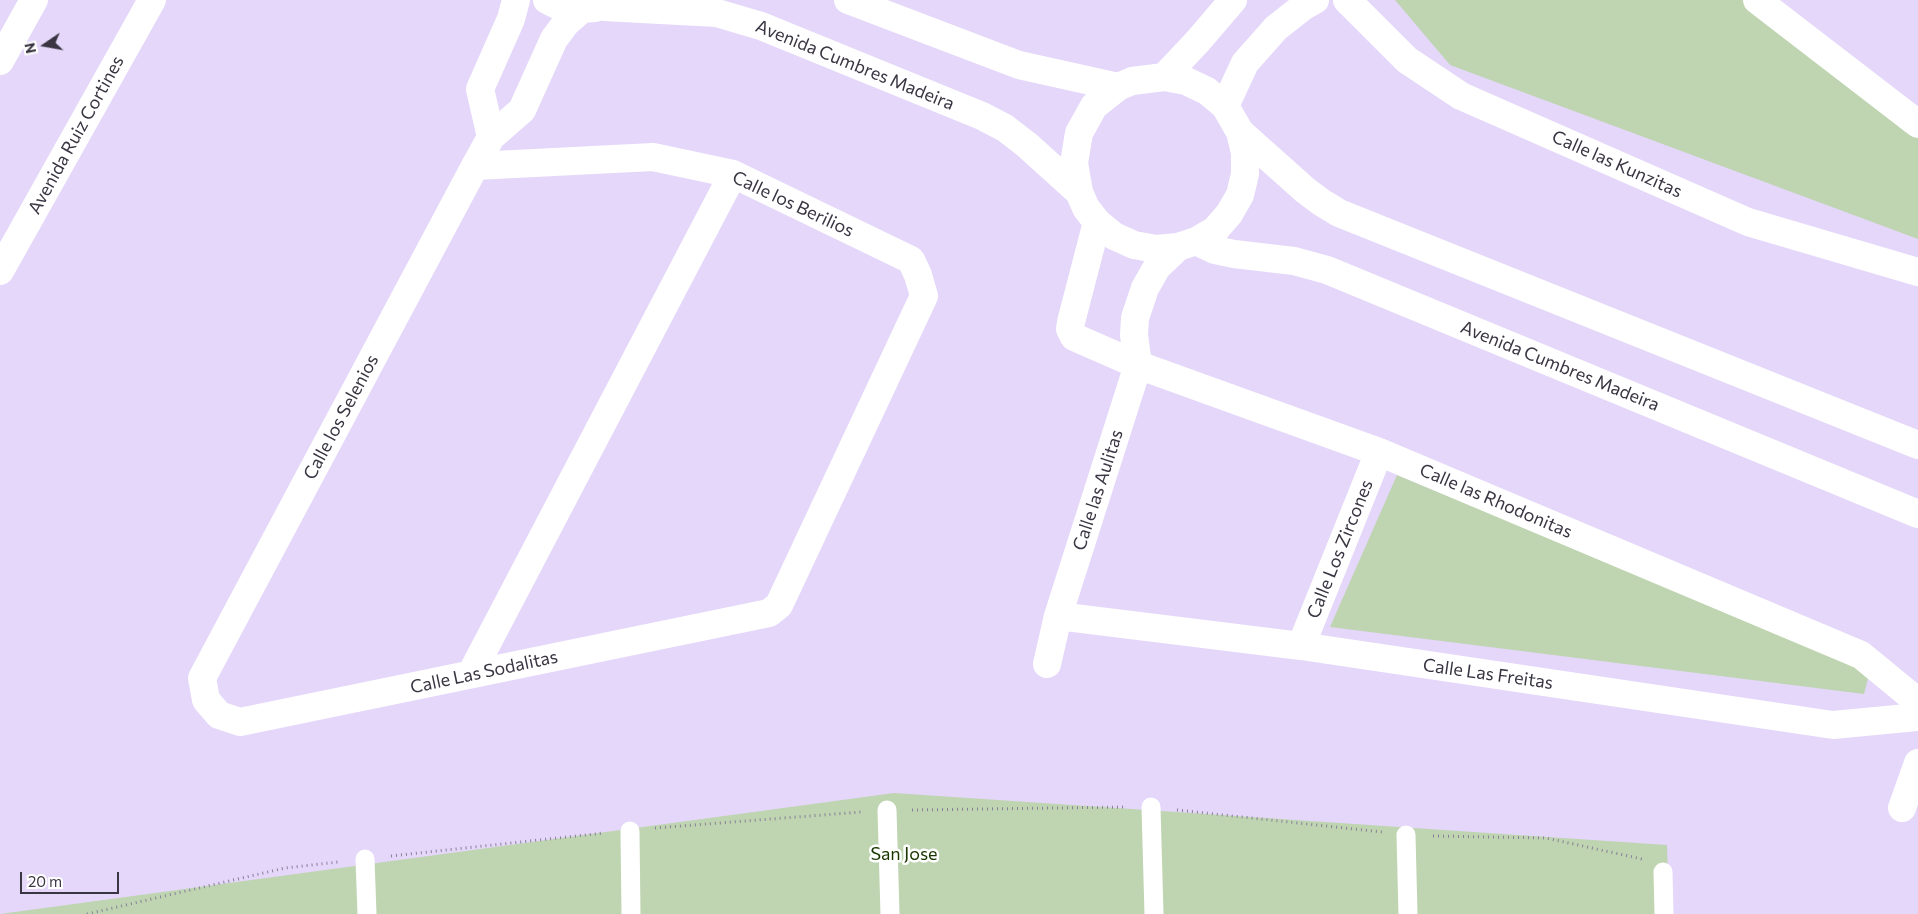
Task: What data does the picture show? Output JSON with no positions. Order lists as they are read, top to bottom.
{
  "streets": {
    "street": [
      "Avenida Cumbres Madeira",
      "Avenida Ruiz Cortines",
      "Calle las Kunzitas",
      "Calle los Berilios",
      "Calle los Selenios",
      "Calle las Aulitas",
      "Calle las Rhodonitas",
      "Calle Los Zircones",
      "Calle Las Sodalitas",
      "Calle Las Freitas"
    ]
  },
  "crossings": [
    ["Avenida Cumbres Madeira", "Calle los Selenios"],
    ["Avenida Cumbres Madeira", "Calle las Rhodonitas"],
    ["Calle los Berilios", "Calle los Selenios"],
    ["Calle los Berilios", "Calle Las Sodalitas"],
    ["Calle los Selenios", "Calle Las Sodalitas"],
    ["Calle las Aulitas", "Calle las Rhodonitas"],
    ["Calle las Aulitas", "Calle Las Freitas"],
    ["Calle las Rhodonitas", "Calle Los Zircones"],
    ["Calle Los Zircones", "Calle Las Freitas"]
  ],
  "parks": ["San Jose"],
  "scale_bar": "20 m",
  "north": "left"
}
